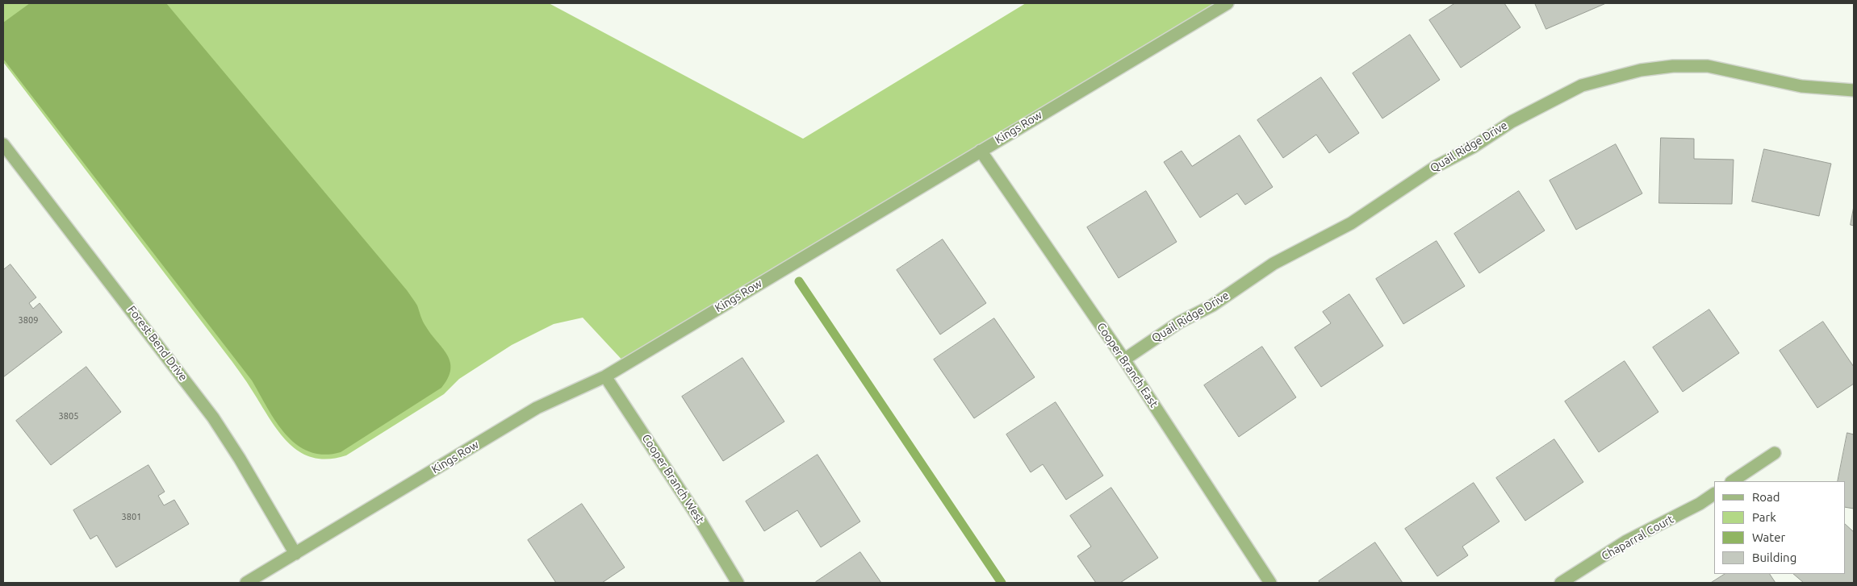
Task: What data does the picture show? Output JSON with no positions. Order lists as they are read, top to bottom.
{
  "streets": {
    "street": [
      "Kings Row",
      "Quail Ridge Drive",
      "Forest Bend Drive",
      "Cooper Branch East",
      "Cooper Branch West",
      "Chaparral Court"
    ]
  },
  "crossings": [
    ["Kings Row", "Forest Bend Drive"],
    ["Kings Row", "Cooper Branch East"],
    ["Kings Row", "Cooper Branch West"],
    ["Quail Ridge Drive", "Cooper Branch East"]
  ],
  "house_numbers": ["3809", "3805", "3801"],
  "legend": [
    "Road",
    "Park",
    "Water",
    "Building"
  ]
}
